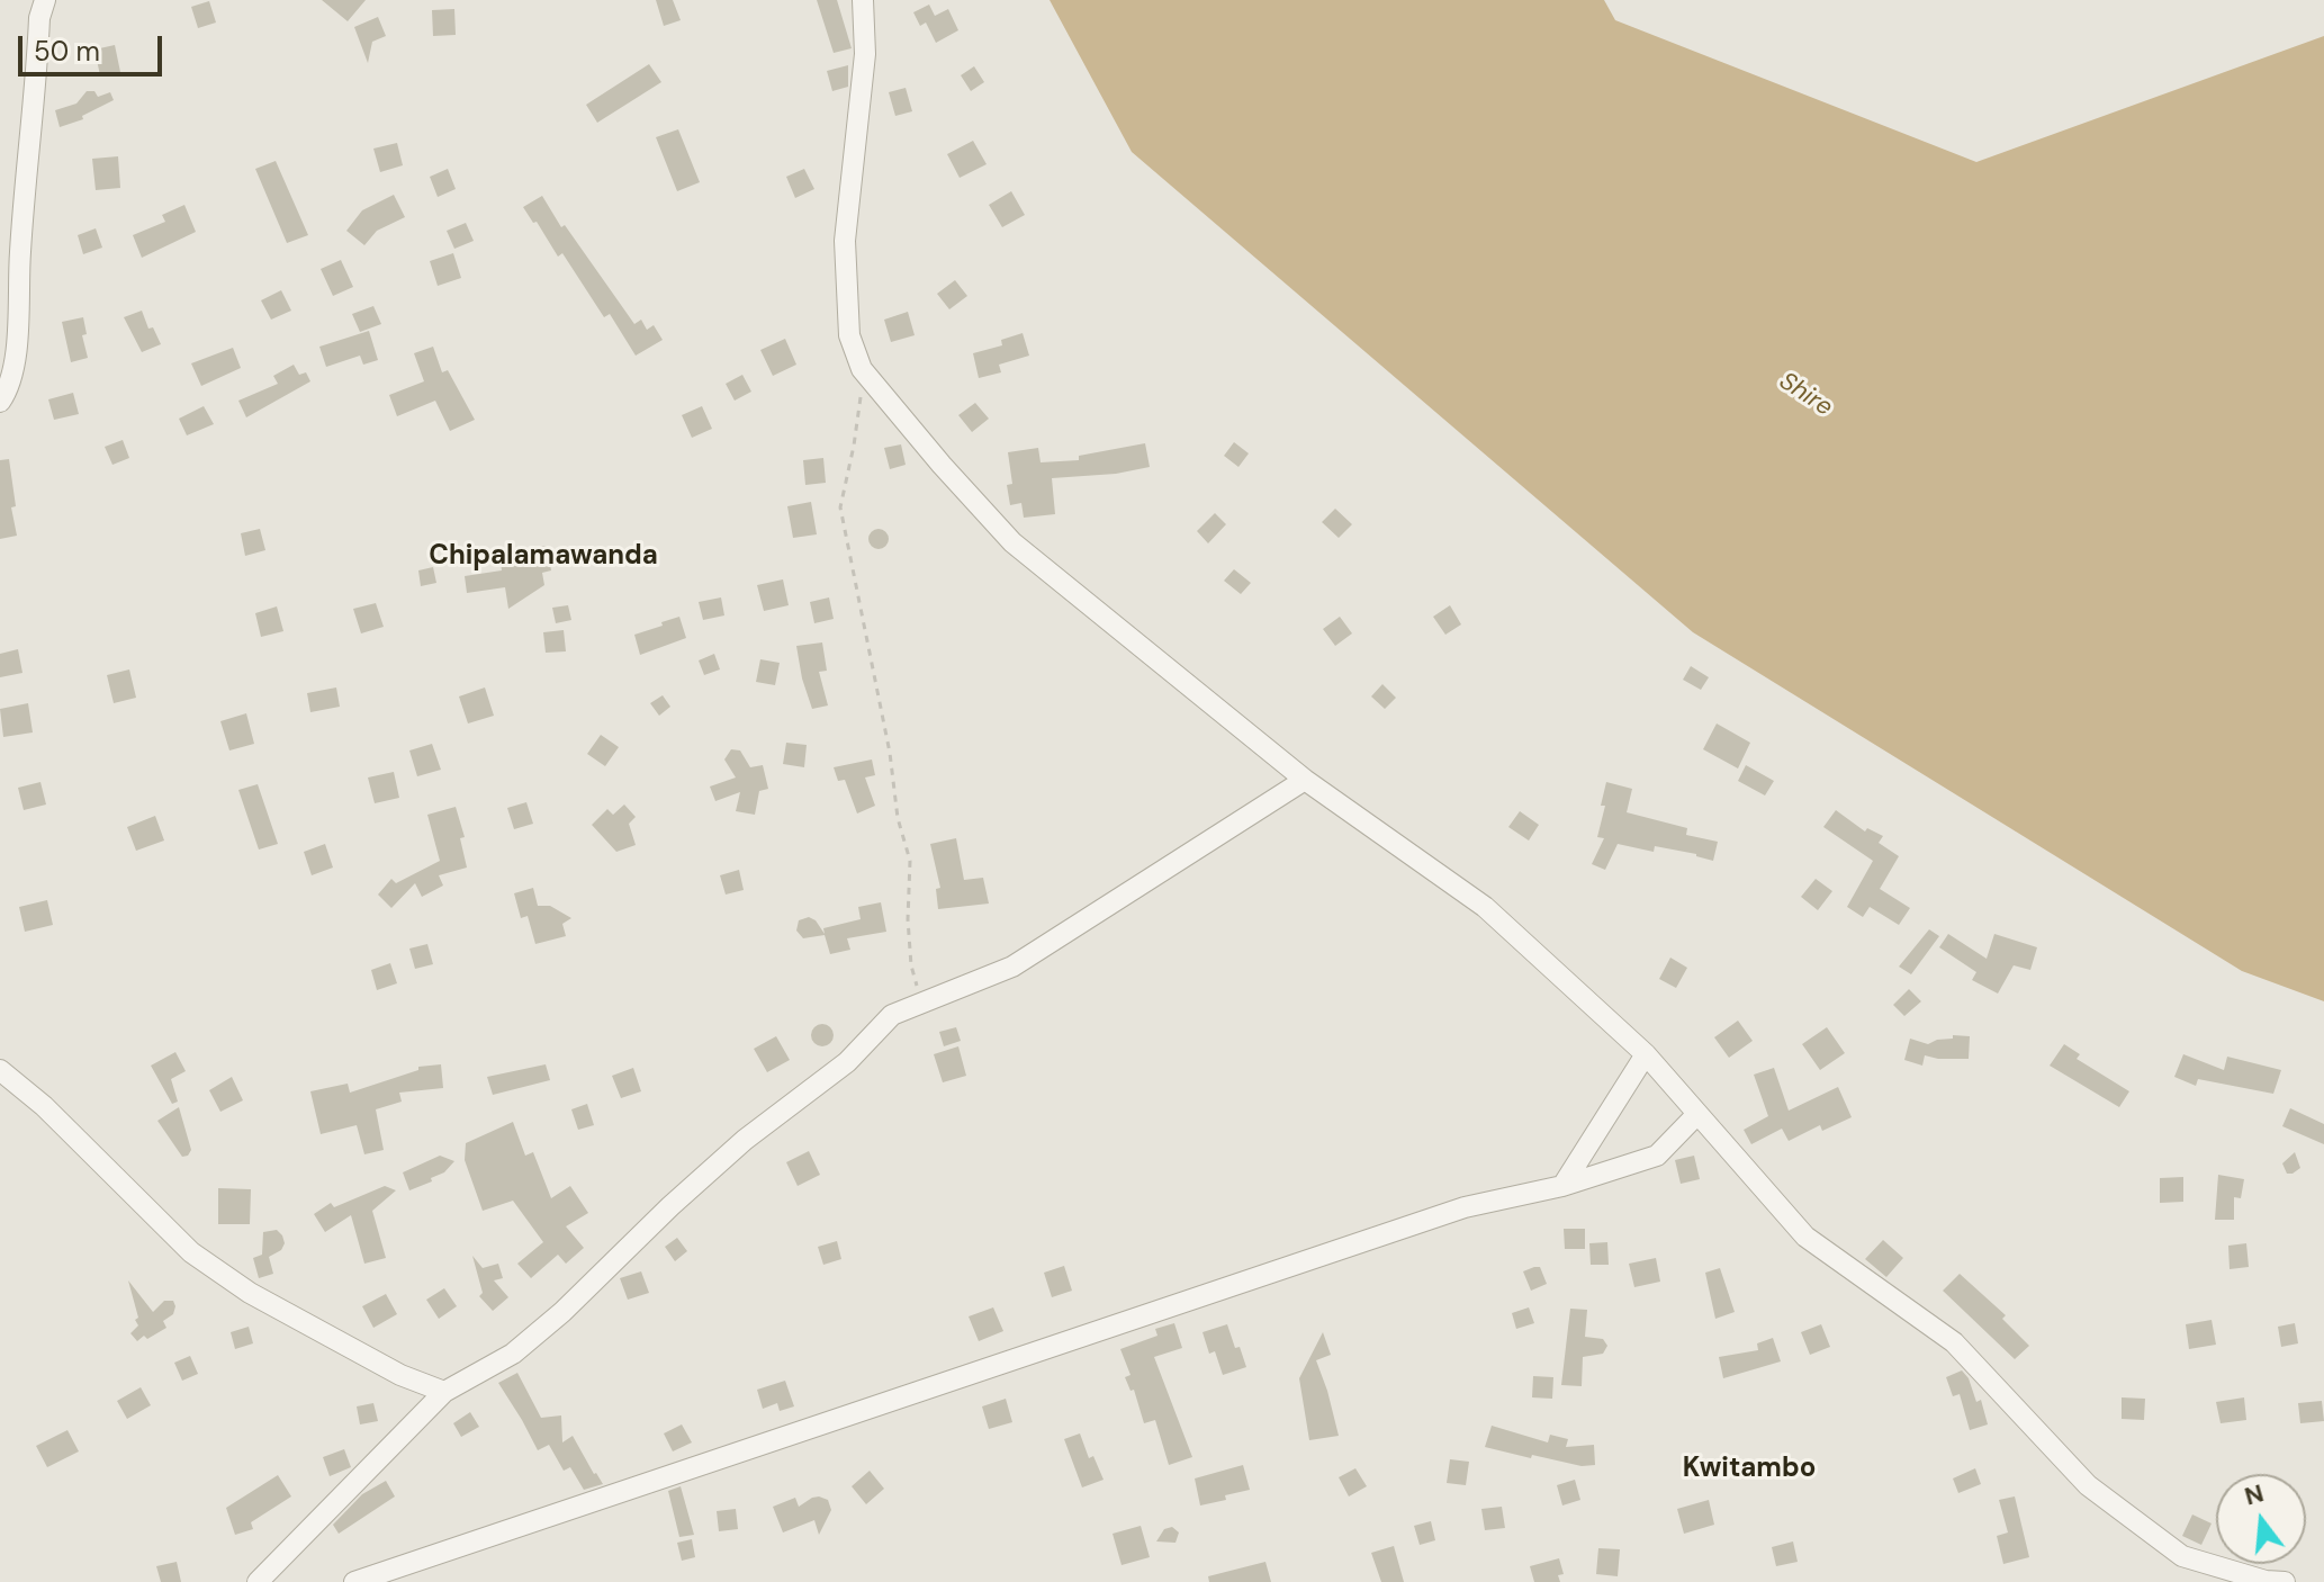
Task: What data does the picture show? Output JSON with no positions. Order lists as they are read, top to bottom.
{
  "districts": ["Chipalamawanda", "Kwitambo"],
  "water": ["Shire"],
  "scale_bar": "50 m",
  "north": "top"
}
